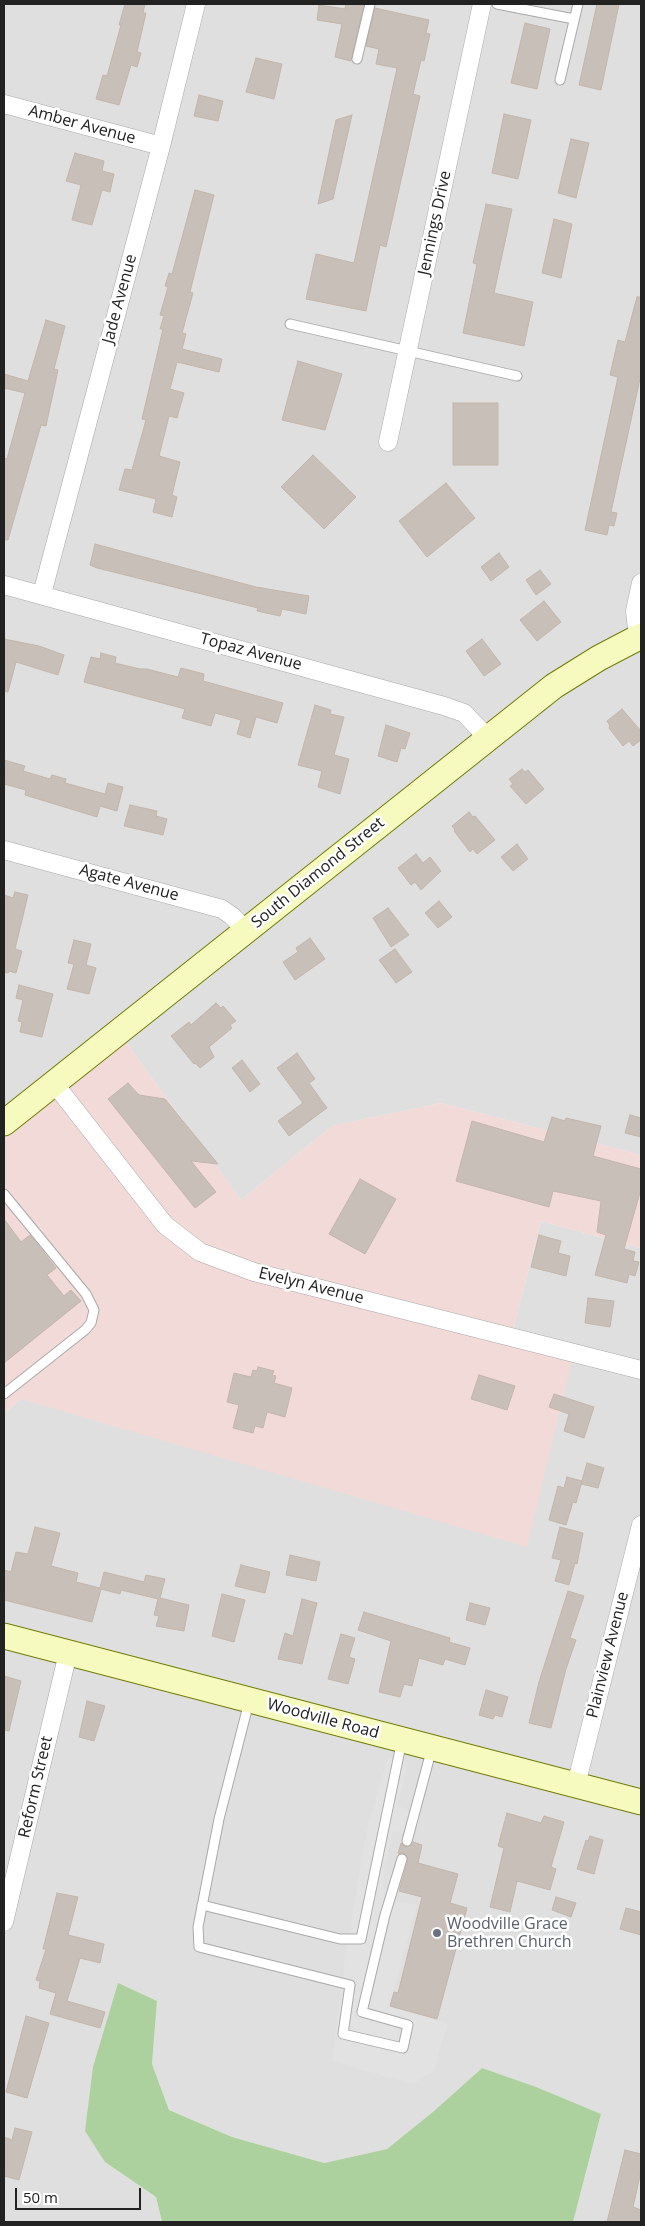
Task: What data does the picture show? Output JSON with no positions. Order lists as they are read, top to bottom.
{
  "streets": {
    "street": [
      "Amber Avenue",
      "Jennings Drive",
      "Jade Avenue",
      "Topaz Avenue",
      "South Diamond Street",
      "Agate Avenue",
      "Evelyn Avenue",
      "Plainview Avenue",
      "Woodville Road",
      "Reform Street"
    ]
  },
  "crossings": [
    ["Amber Avenue", "Jade Avenue"],
    ["Jade Avenue", "Topaz Avenue"],
    ["Topaz Avenue", "South Diamond Street"],
    ["South Diamond Street", "Agate Avenue"],
    ["South Diamond Street", "Evelyn Avenue"],
    ["Plainview Avenue", "Woodville Road"],
    ["Woodville Road", "Reform Street"]
  ],
  "places": ["Woodville Grace Brethren Church"],
  "scale_bar": "50 m"
}
